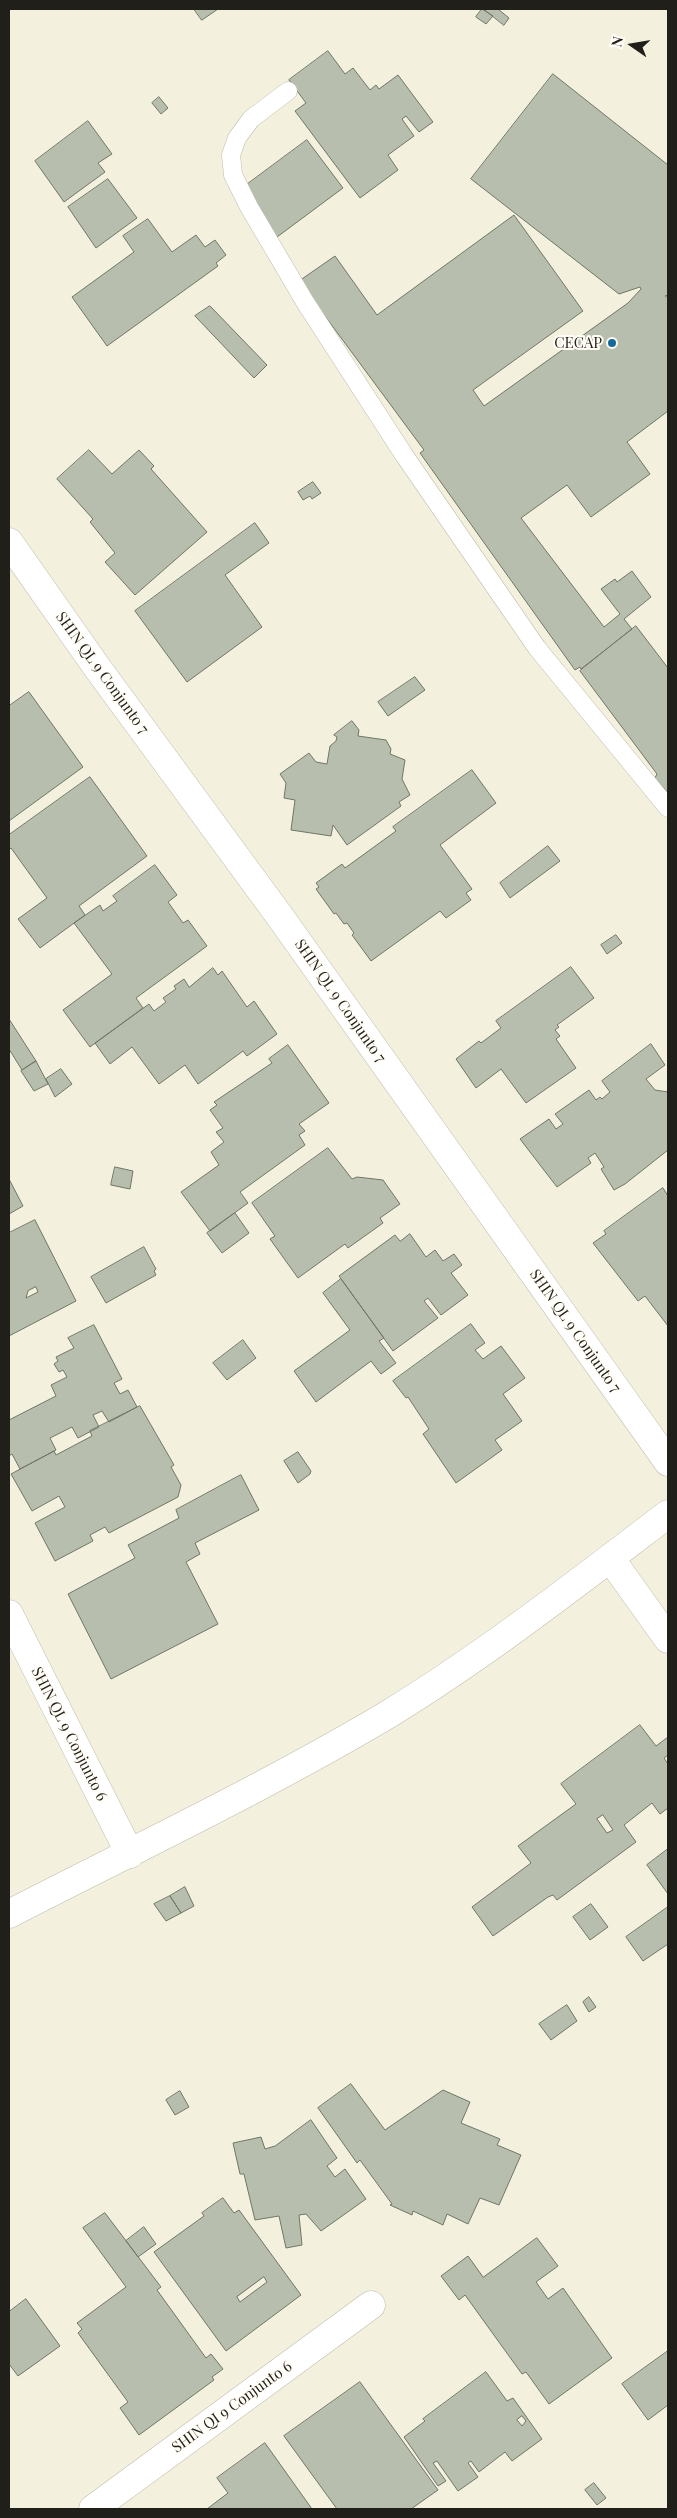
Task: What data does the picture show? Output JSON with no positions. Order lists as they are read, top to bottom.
{
  "streets": {
    "street": ["SHIN QL 9 Conjunto 7", "SHIN QL 9 Conjunto 6", "SHIN QI 9 Conjunto 6"]
  },
  "places": ["CECAP"],
  "north": "left"
}
